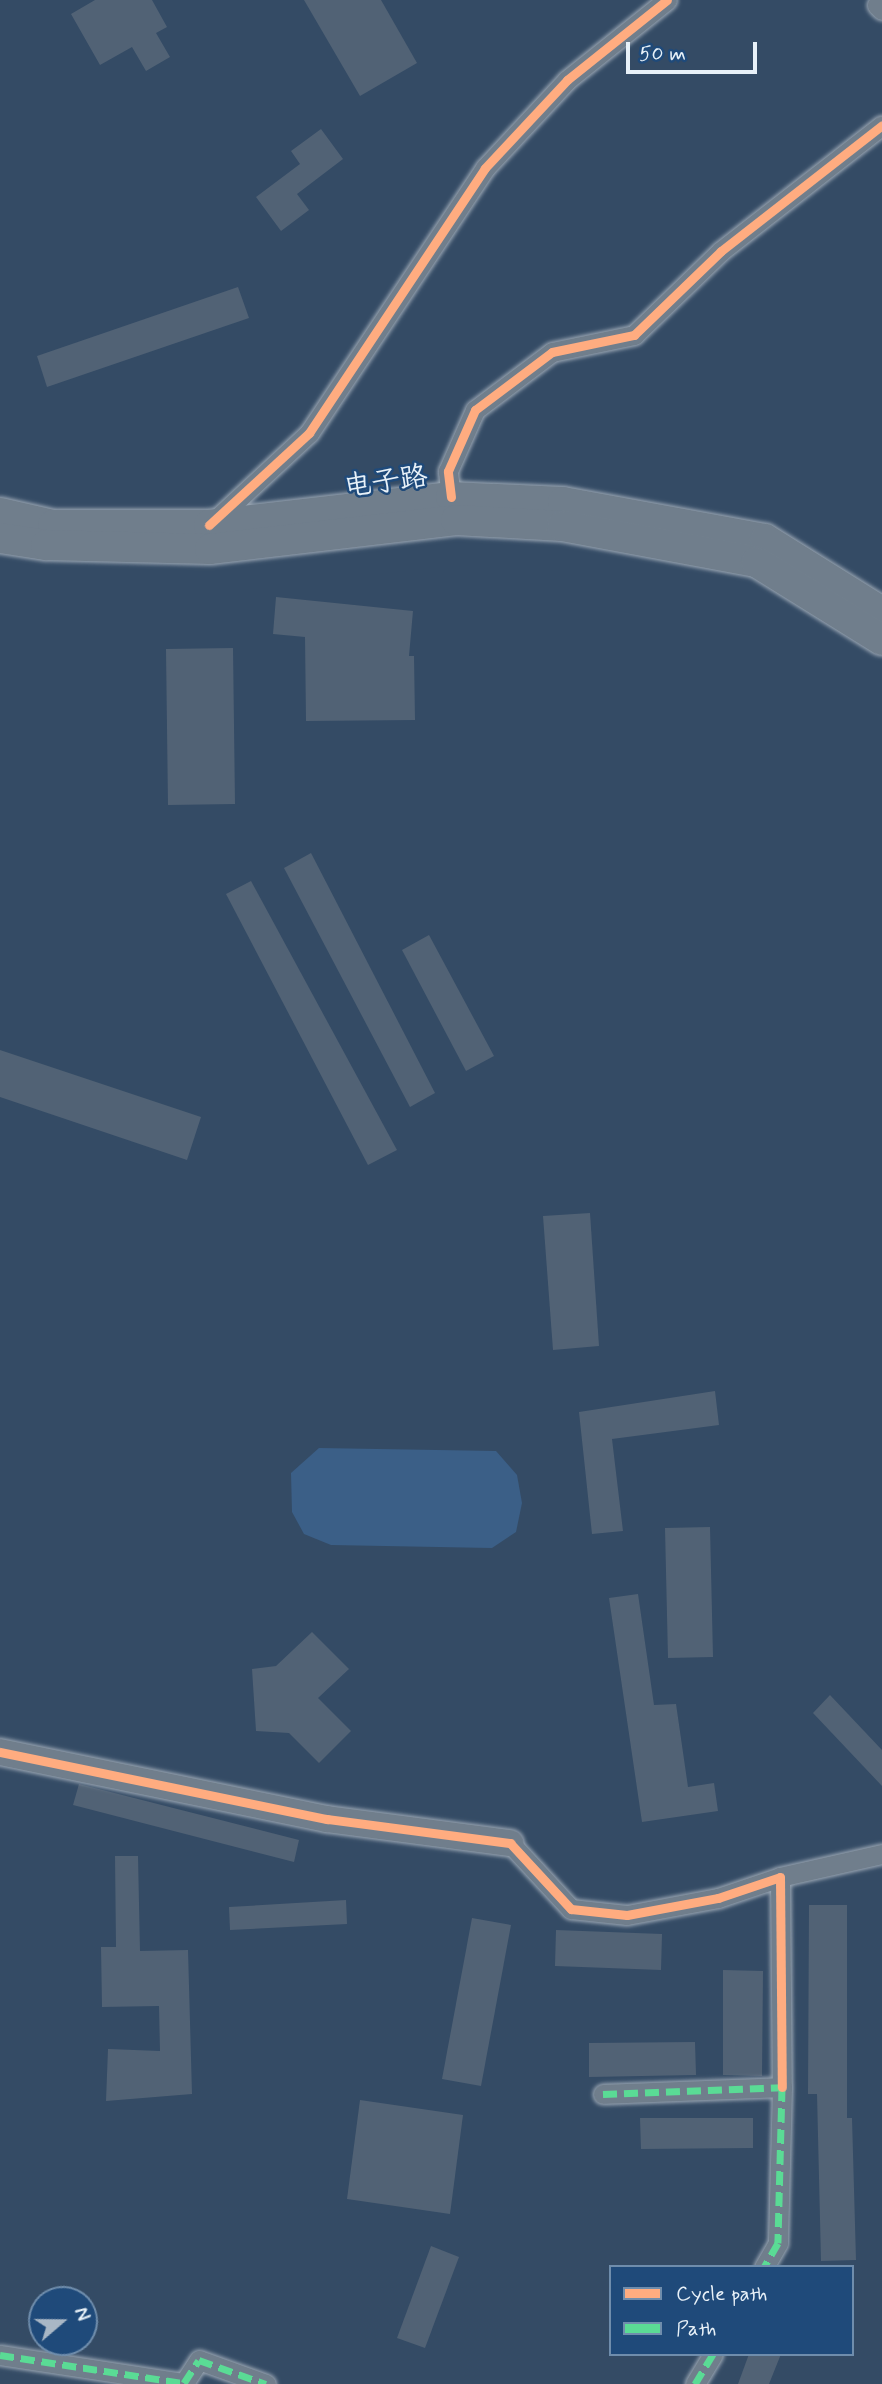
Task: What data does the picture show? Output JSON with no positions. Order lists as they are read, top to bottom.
{
  "streets": {
    "main road": ["电子路"]
  },
  "legend": ["Cycle path", "Path"],
  "scale_bar": "50 m",
  "north": "right"
}
